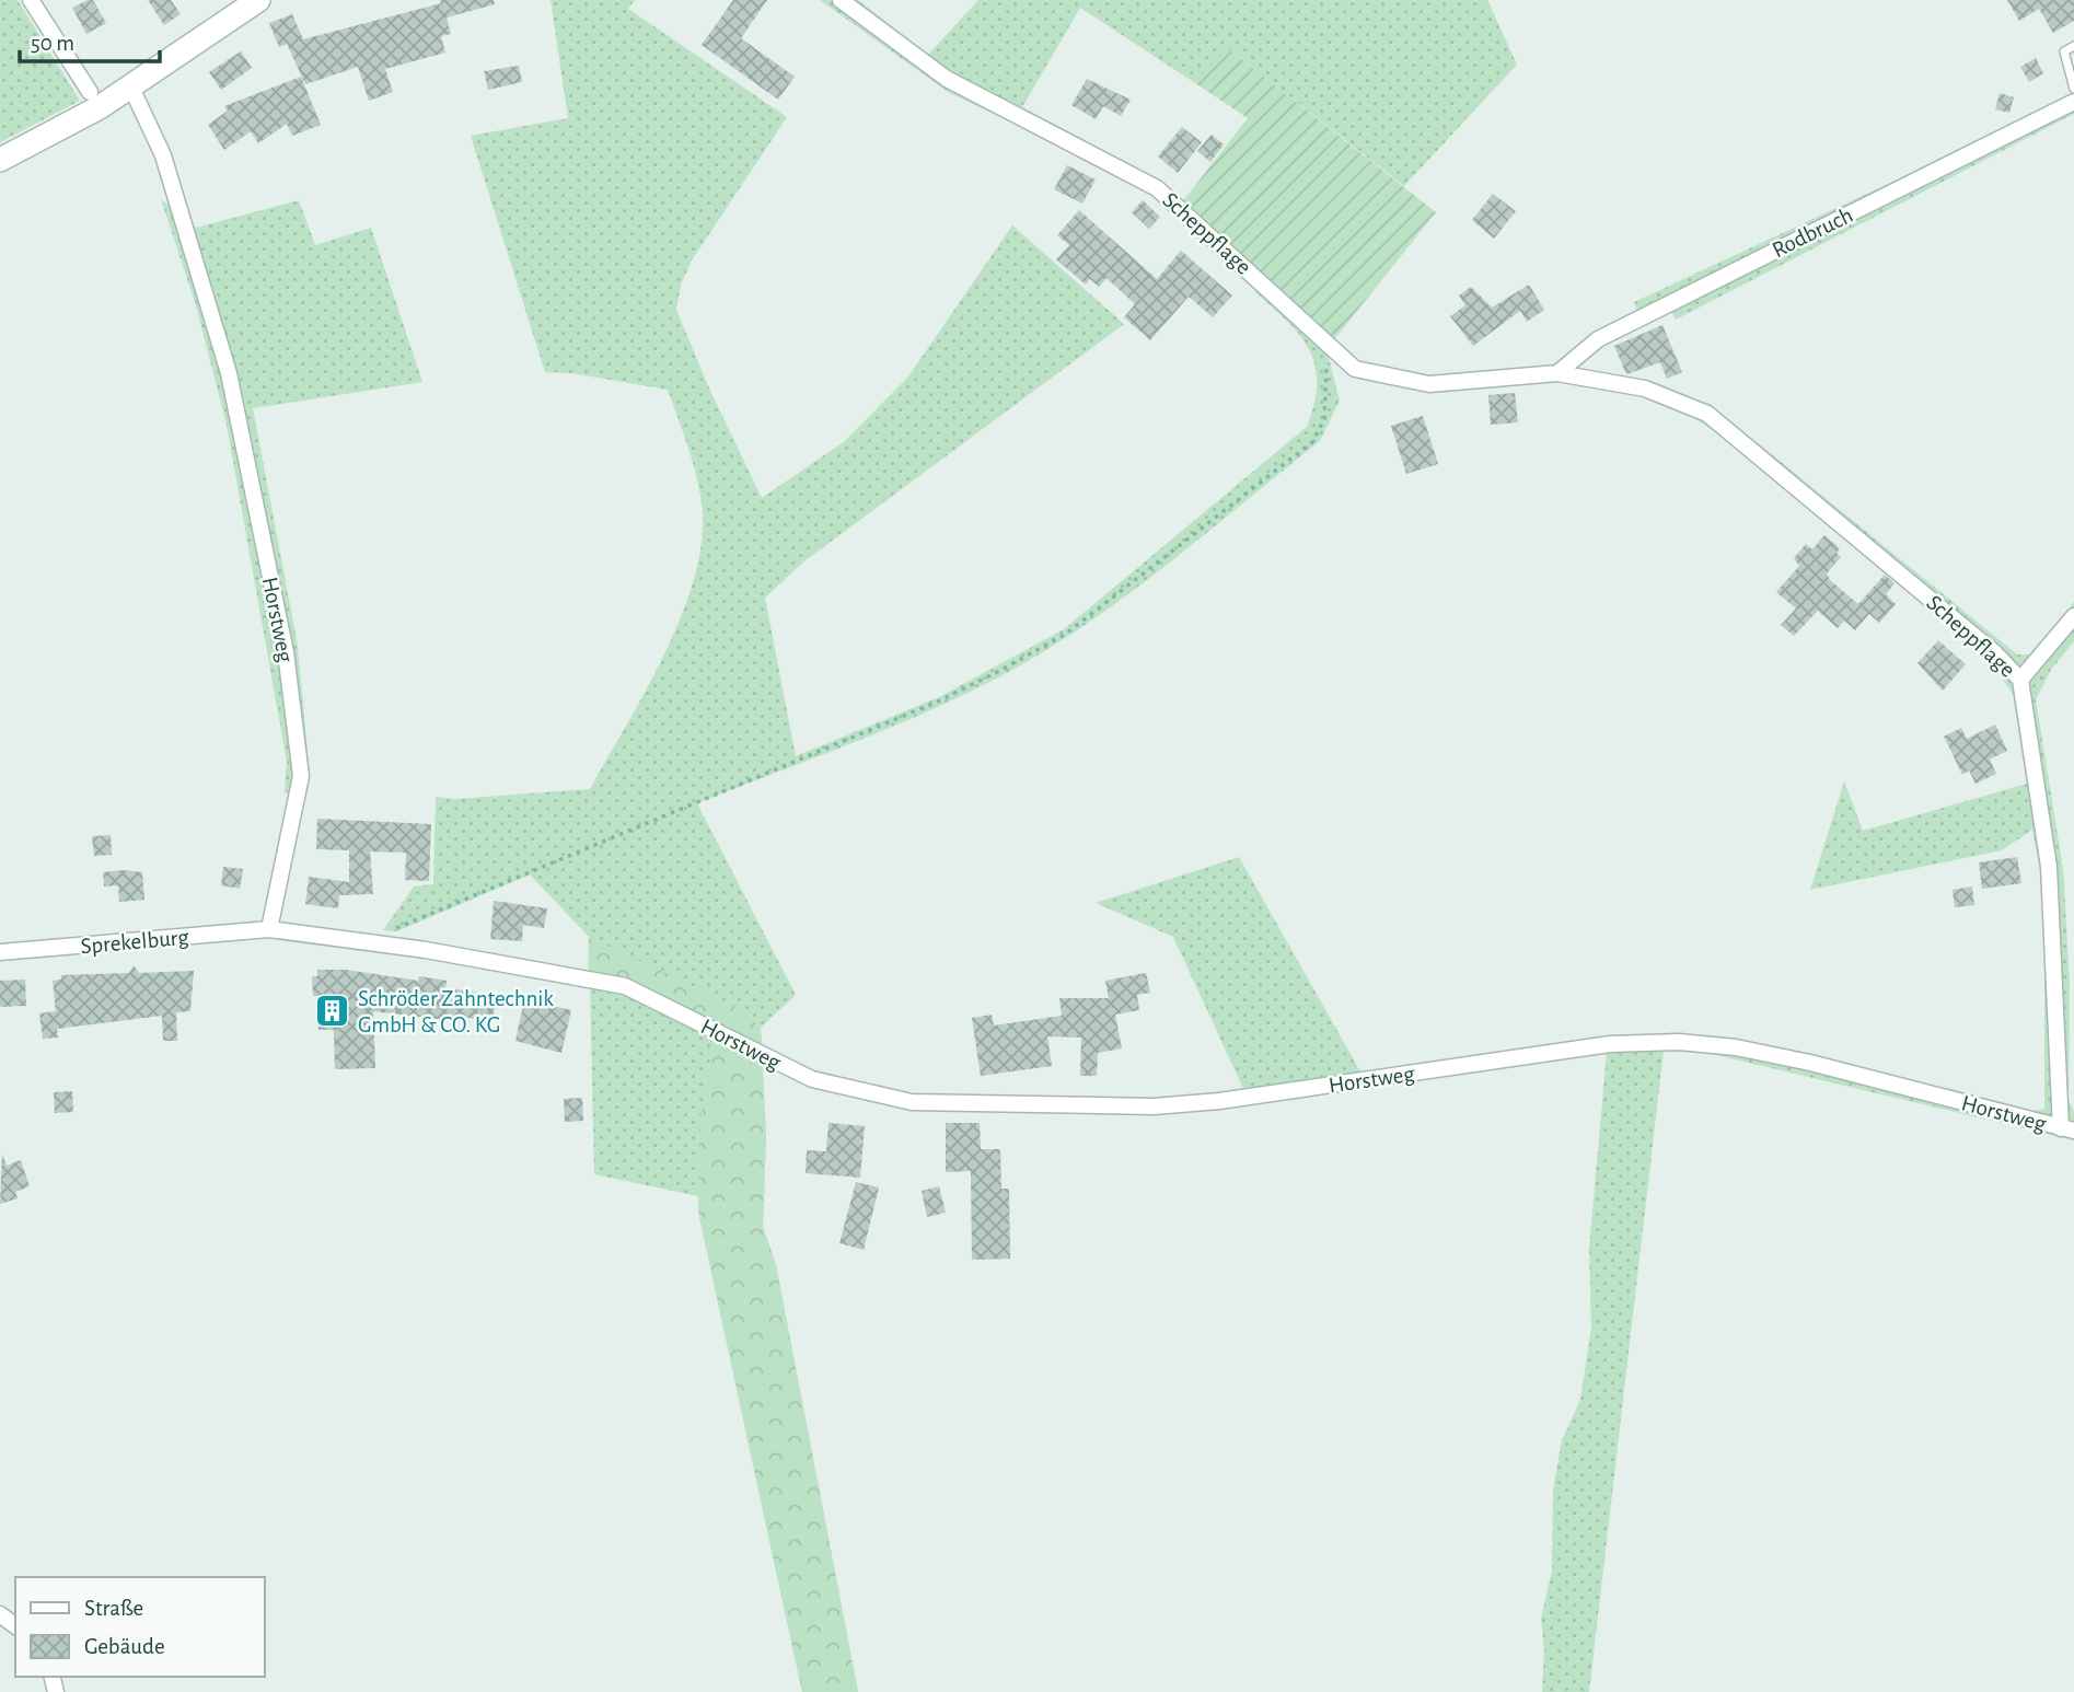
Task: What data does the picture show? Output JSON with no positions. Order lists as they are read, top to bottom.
{
  "streets": {
    "street": [
      "Rodbruch",
      "Scheppflage",
      "Horstweg",
      "Sprekelburg"
    ]
  },
  "crossings": [
    ["Rodbruch", "Scheppflage"],
    ["Scheppflage", "Horstweg"],
    ["Horstweg", "Sprekelburg"]
  ],
  "places": {
    "building": ["Schröder Zahntechnik GmbH & CO. KG"]
  },
  "legend": ["Straße", "Gebäude"],
  "scale_bar": "50 m"
}
